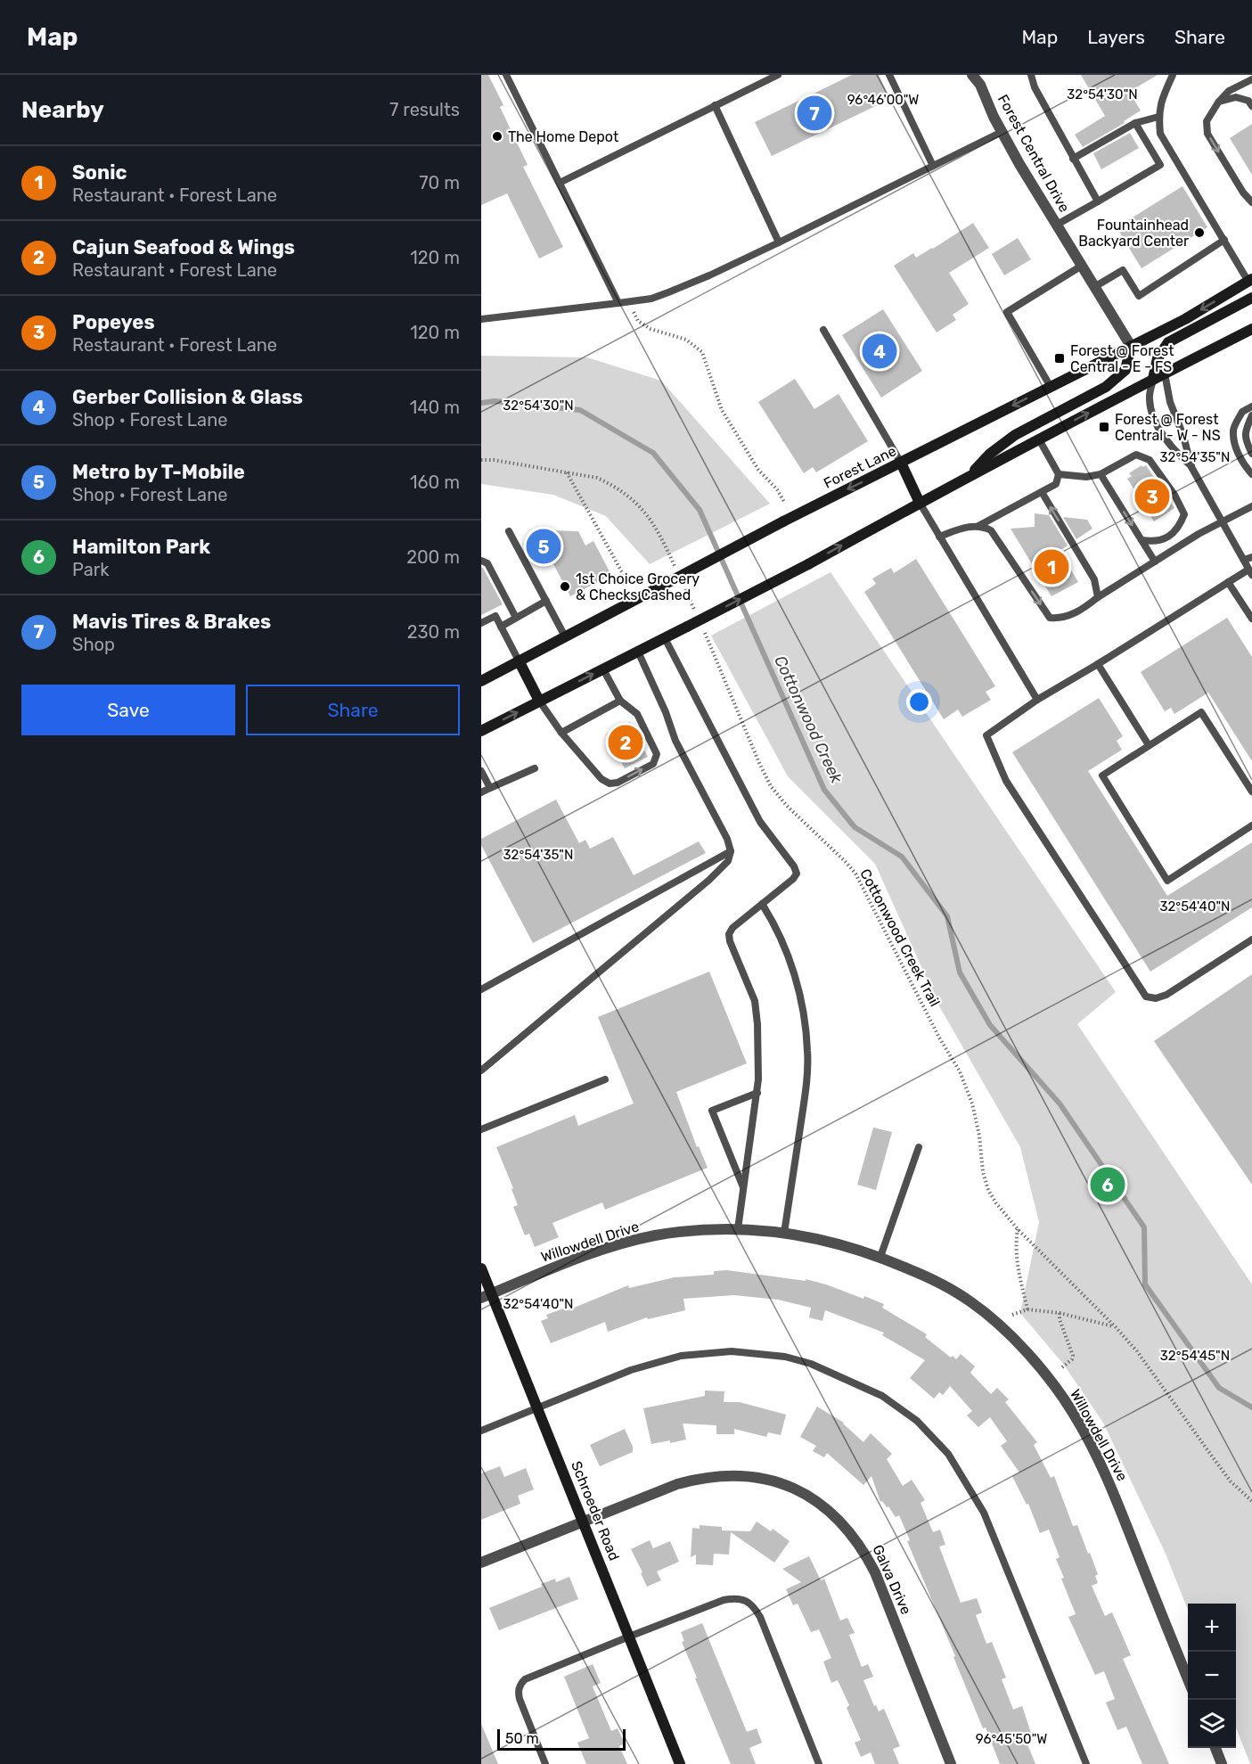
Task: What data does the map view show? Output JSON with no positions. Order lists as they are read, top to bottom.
{
  "streets": {
    "main road": ["Forest Lane", "Schroeder Road"],
    "street": ["Forest Central Drive", "Willowdell Drive", "Galva Drive"],
    "path": ["Cottonwood Creek Trail"]
  },
  "crossings": [
    ["Forest Central Drive", "Forest Lane"],
    ["Willowdell Drive", "Schroeder Road"],
    ["Schroeder Road", "Galva Drive"]
  ],
  "water": ["Cottonwood Creek"],
  "places": {
    "other": ["The Home Depot", "Fountainhead Backyard Center", "1st Choice Grocery & Checks Cashed"],
    "transit": ["Forest @ Forest Central - E - FS", "Forest @ Forest Central - W - NS"]
  },
  "scale_bar": "50 m",
  "page": {
    "header": "Map",
    "nav": ["Map", "Layers", "Share"],
    "heading": ["Nearby", "7 results"],
    "pins": [
      "7",
      "4",
      "3",
      "5",
      "1",
      "2",
      "6"
    ],
    "list": [
      {
        "mark": "1",
        "name": "Sonic",
        "note": "Restaurant · Forest Lane",
        "value": "70 m"
      },
      {
        "mark": "2",
        "name": "Cajun Seafood & Wings",
        "note": "Restaurant · Forest Lane",
        "value": "120 m"
      },
      {
        "mark": "3",
        "name": "Popeyes",
        "note": "Restaurant · Forest Lane",
        "value": "120 m"
      },
      {
        "mark": "4",
        "name": "Gerber Collision & Glass",
        "note": "Shop · Forest Lane",
        "value": "140 m"
      },
      {
        "mark": "5",
        "name": "Metro by T-Mobile",
        "note": "Shop · Forest Lane",
        "value": "160 m"
      },
      {
        "mark": "6",
        "name": "Hamilton Park",
        "note": "Park",
        "value": "200 m"
      },
      {
        "mark": "7",
        "name": "Mavis Tires & Brakes",
        "note": "Shop",
        "value": "230 m"
      }
    ],
    "buttons": ["Save", "Share"],
    "map_buttons": ["+", "−"],
    "scale": "50 m"
  },
  "coordinates": [
    "32°54'30\"N",
    "96°46'00\"W",
    "32°54'35\"N",
    "32°54'40\"N",
    "32°54'45\"N",
    "96°45'50\"W"
  ]
}
